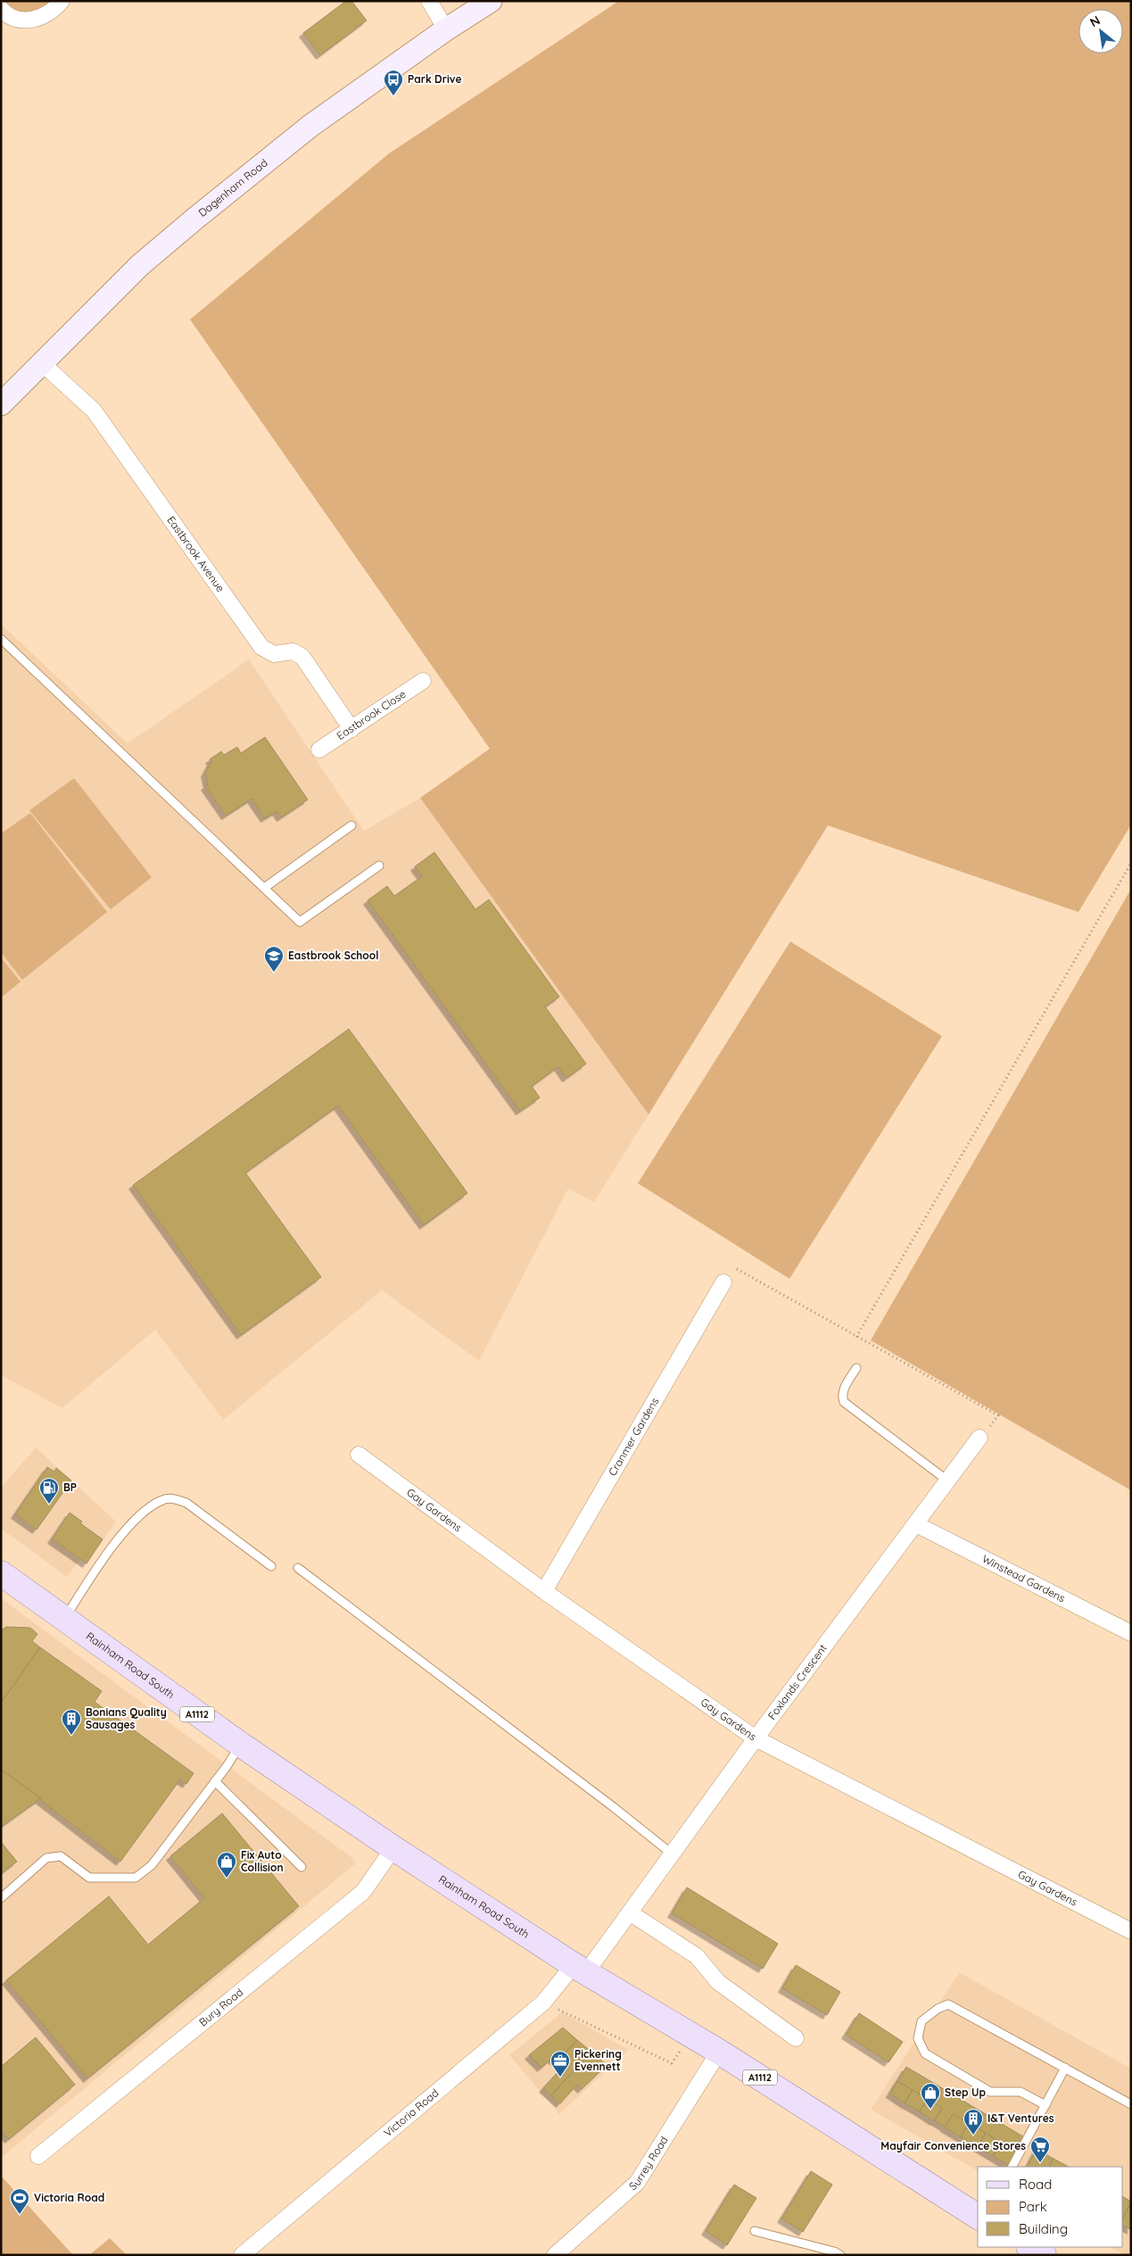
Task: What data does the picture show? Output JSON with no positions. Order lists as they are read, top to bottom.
{
  "streets": {
    "main road": ["Rainham Road South", "A1112"],
    "street": [
      "Dagenham Road",
      "Eastbrook Avenue",
      "Eastbrook Close",
      "Cranmer Gardens",
      "Gay Gardens",
      "Winstead Gardens",
      "Foxlands Crescent",
      "Bury Road",
      "Victoria Road",
      "Surrey Road"
    ]
  },
  "crossings": [
    ["Dagenham Road", "Eastbrook Avenue"],
    ["Eastbrook Avenue", "Eastbrook Close"],
    ["Cranmer Gardens", "Gay Gardens"],
    ["Gay Gardens", "Foxlands Crescent"],
    ["Winstead Gardens", "Foxlands Crescent"],
    ["Rainham Road South", "Foxlands Crescent"],
    ["Rainham Road South", "Bury Road"],
    ["Rainham Road South", "Victoria Road"],
    ["Rainham Road South", "Surrey Road"],
    ["Foxlands Crescent", "Victoria Road"]
  ],
  "places": {
    "bus stop": ["Park Drive"],
    "school or university": ["Eastbrook School"],
    "fuel station": ["BP"],
    "building": ["Bonians Quality Sausages", "I&T Ventures"],
    "shop": ["Fix Auto Collision", "Step Up"],
    "office": ["Pickering Evennett"],
    "supermarket": ["Mayfair Convenience Stores"],
    "sports": ["Victoria Road"]
  },
  "legend": ["Road", "Park", "Building"],
  "north": "top left"
}
